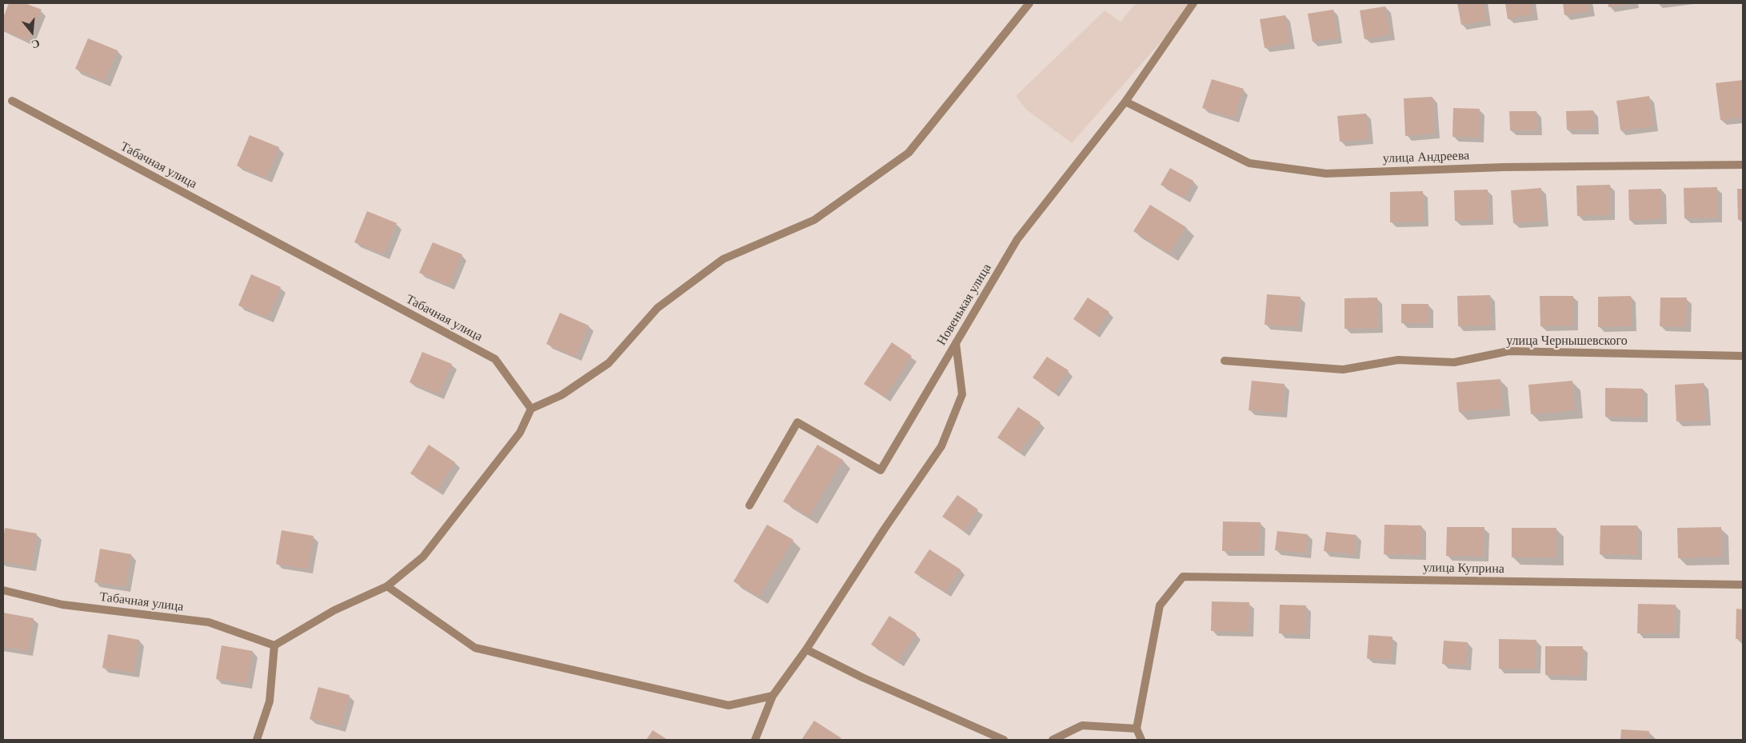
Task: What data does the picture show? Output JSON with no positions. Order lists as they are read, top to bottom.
{
  "streets": {
    "street": [
      "улица Андреева",
      "Табачная улица",
      "Новенькая улица",
      "улица Чернышевского",
      "улица Куприна"
    ]
  },
  "crossings": [
    ["улица Андреева", "Новенькая улица"]
  ],
  "north": "bottom"
}
